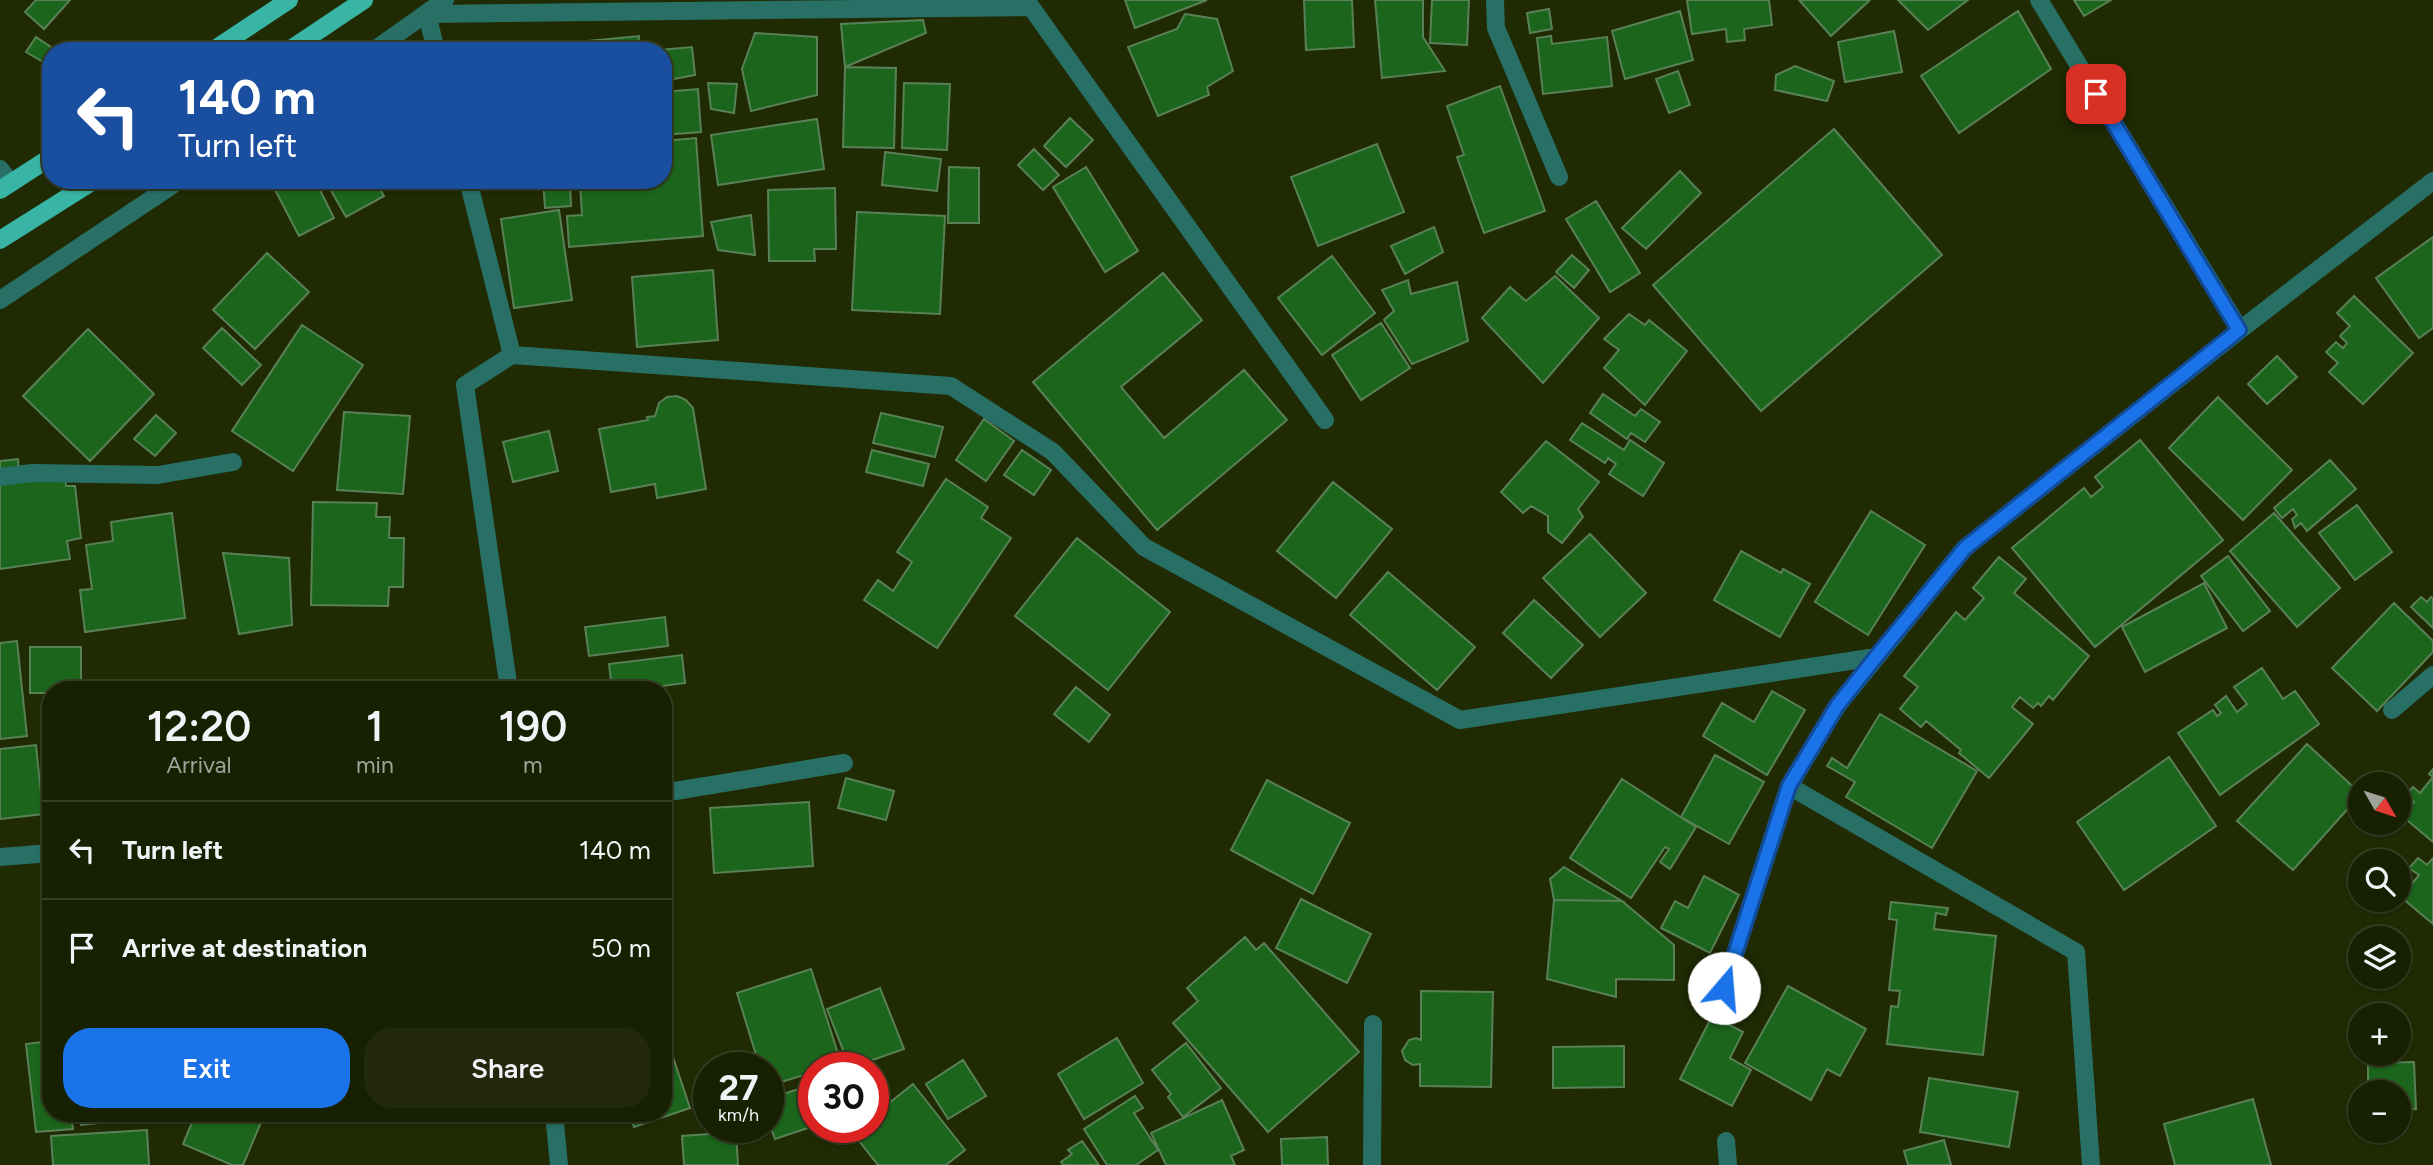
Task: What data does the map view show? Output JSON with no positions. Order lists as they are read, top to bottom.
{
  "north": "bottom right",
  "page": {
    "turn": ["140 m", "Turn left"],
    "eta": [
      "12:20",
      "Arrival",
      "1",
      "min",
      "190",
      "m"
    ],
    "map_buttons": ["+", "−"],
    "list": [
      {
        "name": "Turn left",
        "value": "140 m"
      },
      {
        "name": "Arrive at destination",
        "value": "50 m"
      }
    ],
    "buttons": ["Exit", "Share"],
    "speed": "27 km/h",
    "limit": "30"
  }
}
